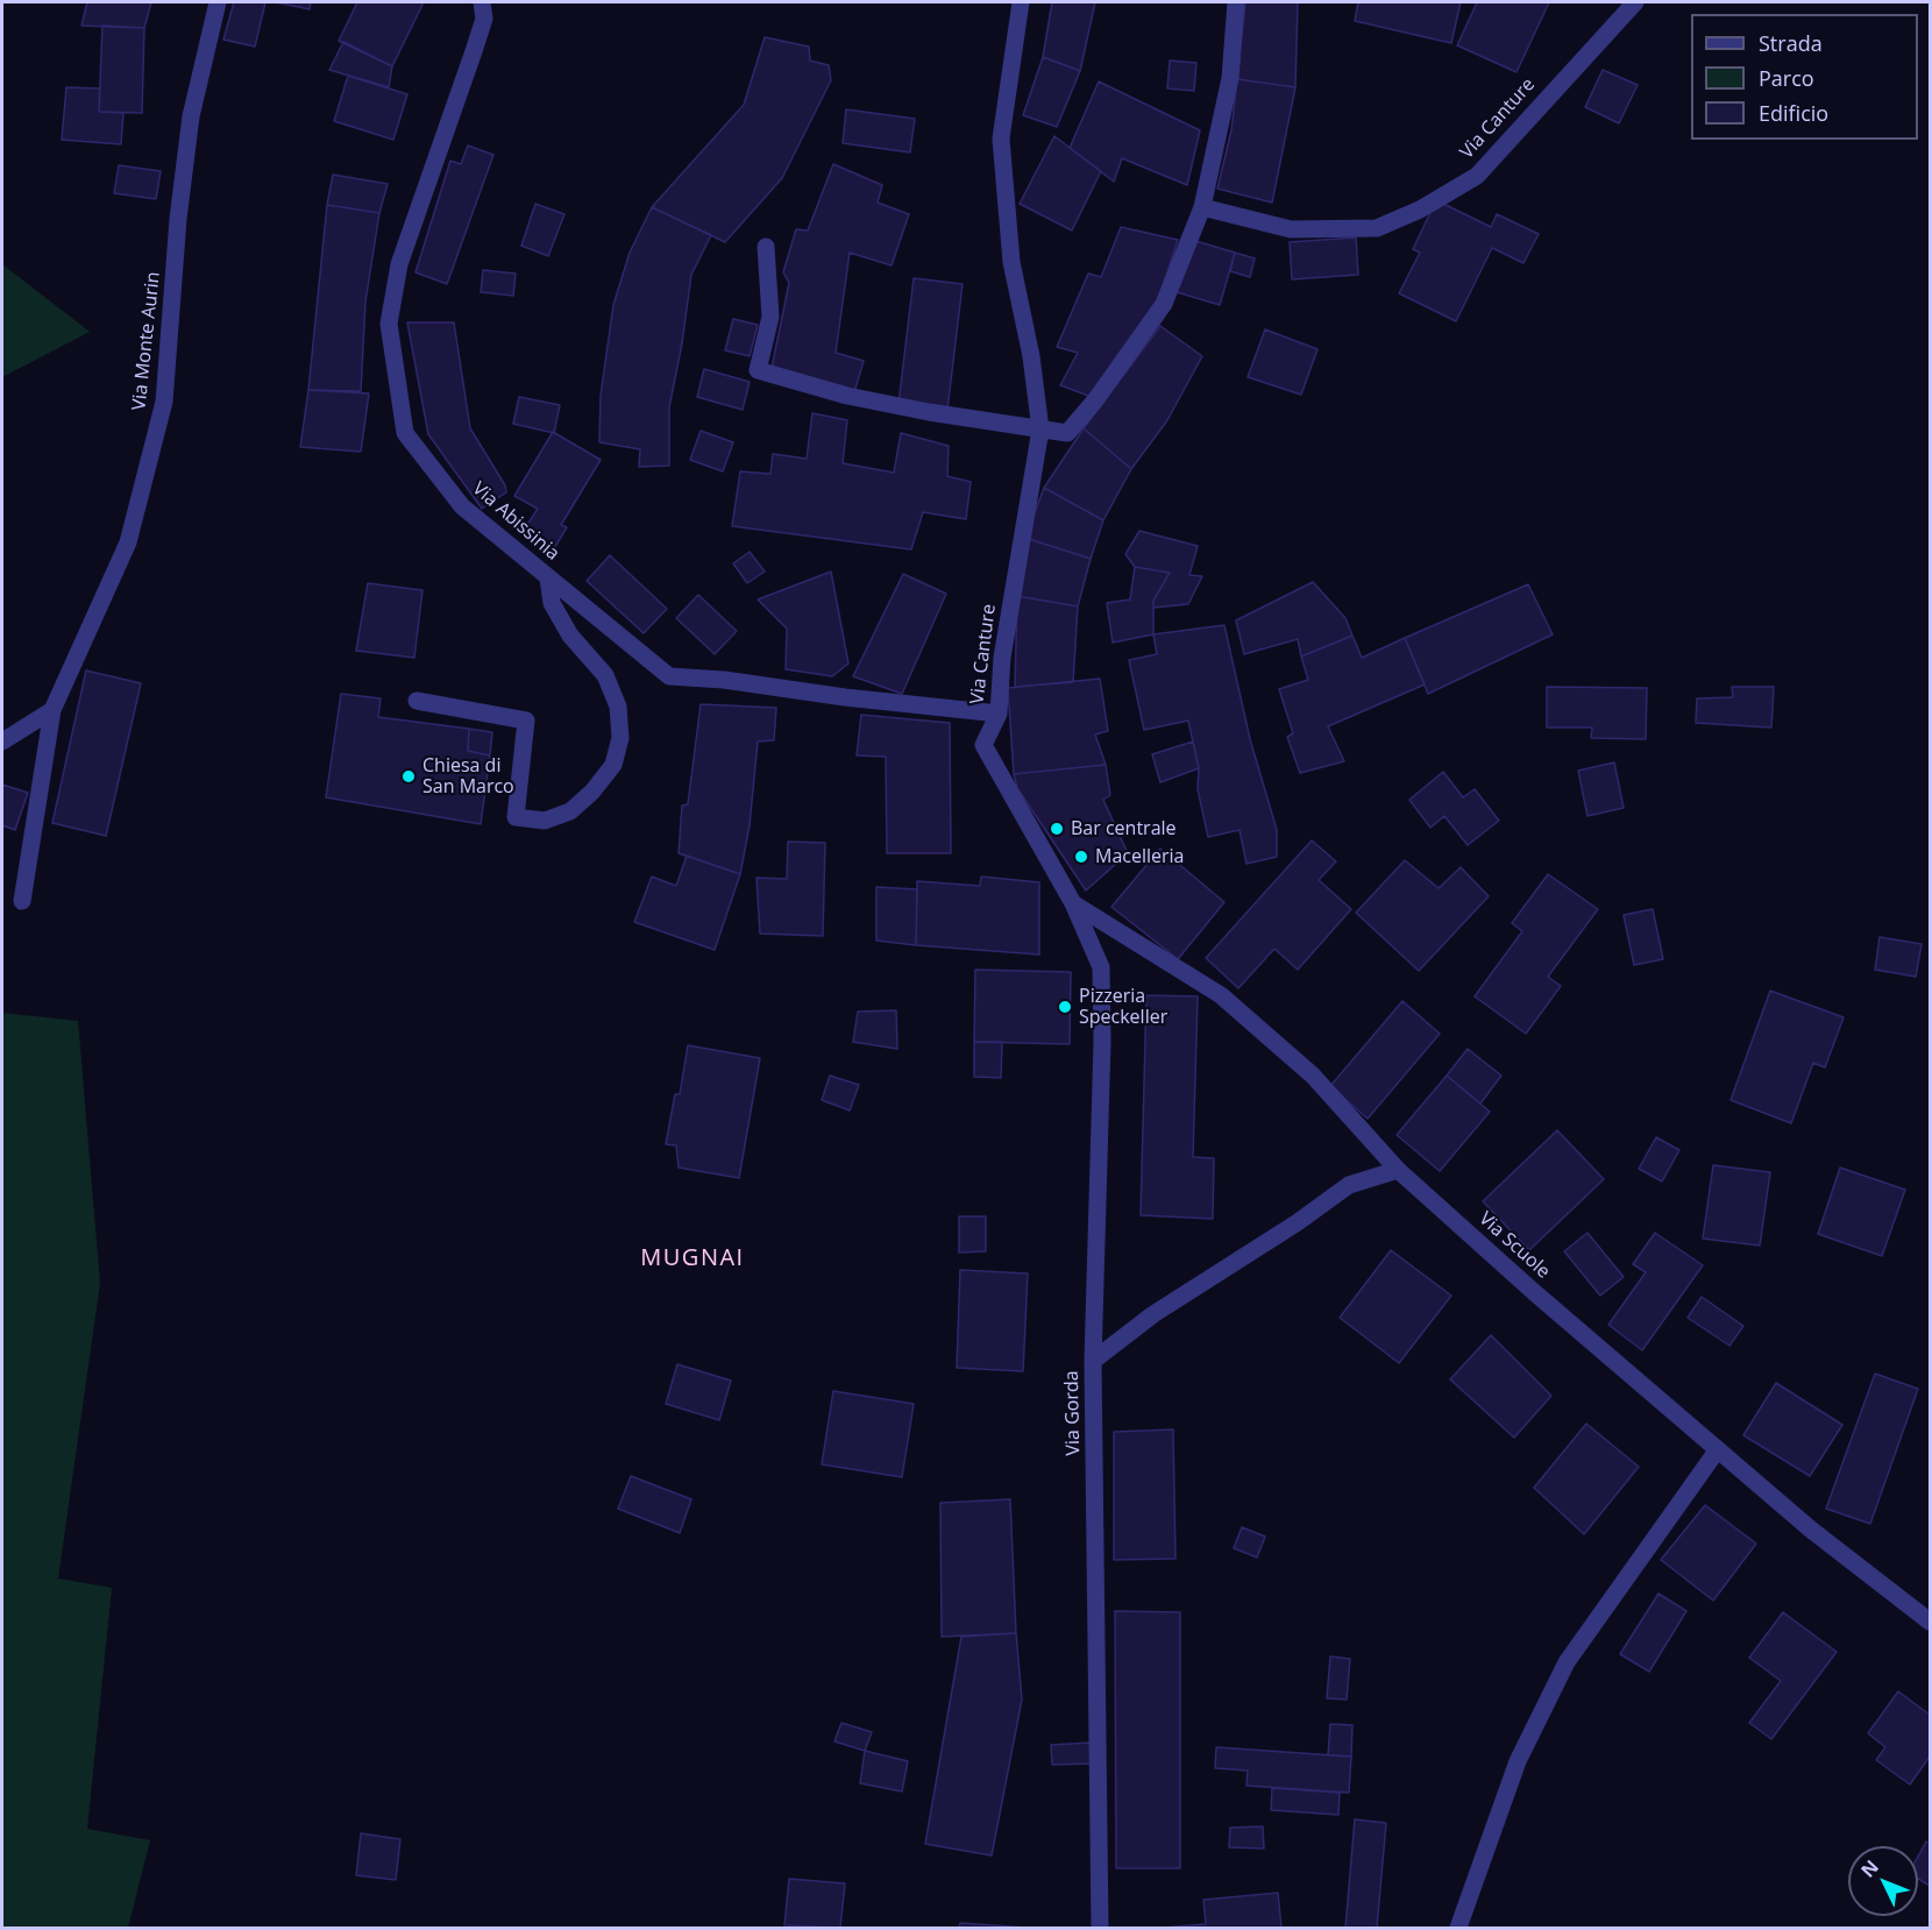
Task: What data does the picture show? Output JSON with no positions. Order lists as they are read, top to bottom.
{
  "streets": {
    "street": [
      "Via Canture",
      "Via Monte Aurin",
      "Via Abissinia",
      "Via Scuole",
      "Via Gorda"
    ]
  },
  "crossings": [
    ["Via Canture", "Via Abissinia"],
    ["Via Canture", "Via Scuole"],
    ["Via Canture", "Via Gorda"],
    ["Via Scuole", "Via Gorda"]
  ],
  "districts": ["MUGNAI"],
  "places": [
    "Chiesa di San Marco",
    "Bar centrale",
    "Macelleria",
    "Pizzeria Speckeller"
  ],
  "legend": ["Strada", "Parco", "Edificio"],
  "north": "top left"
}
